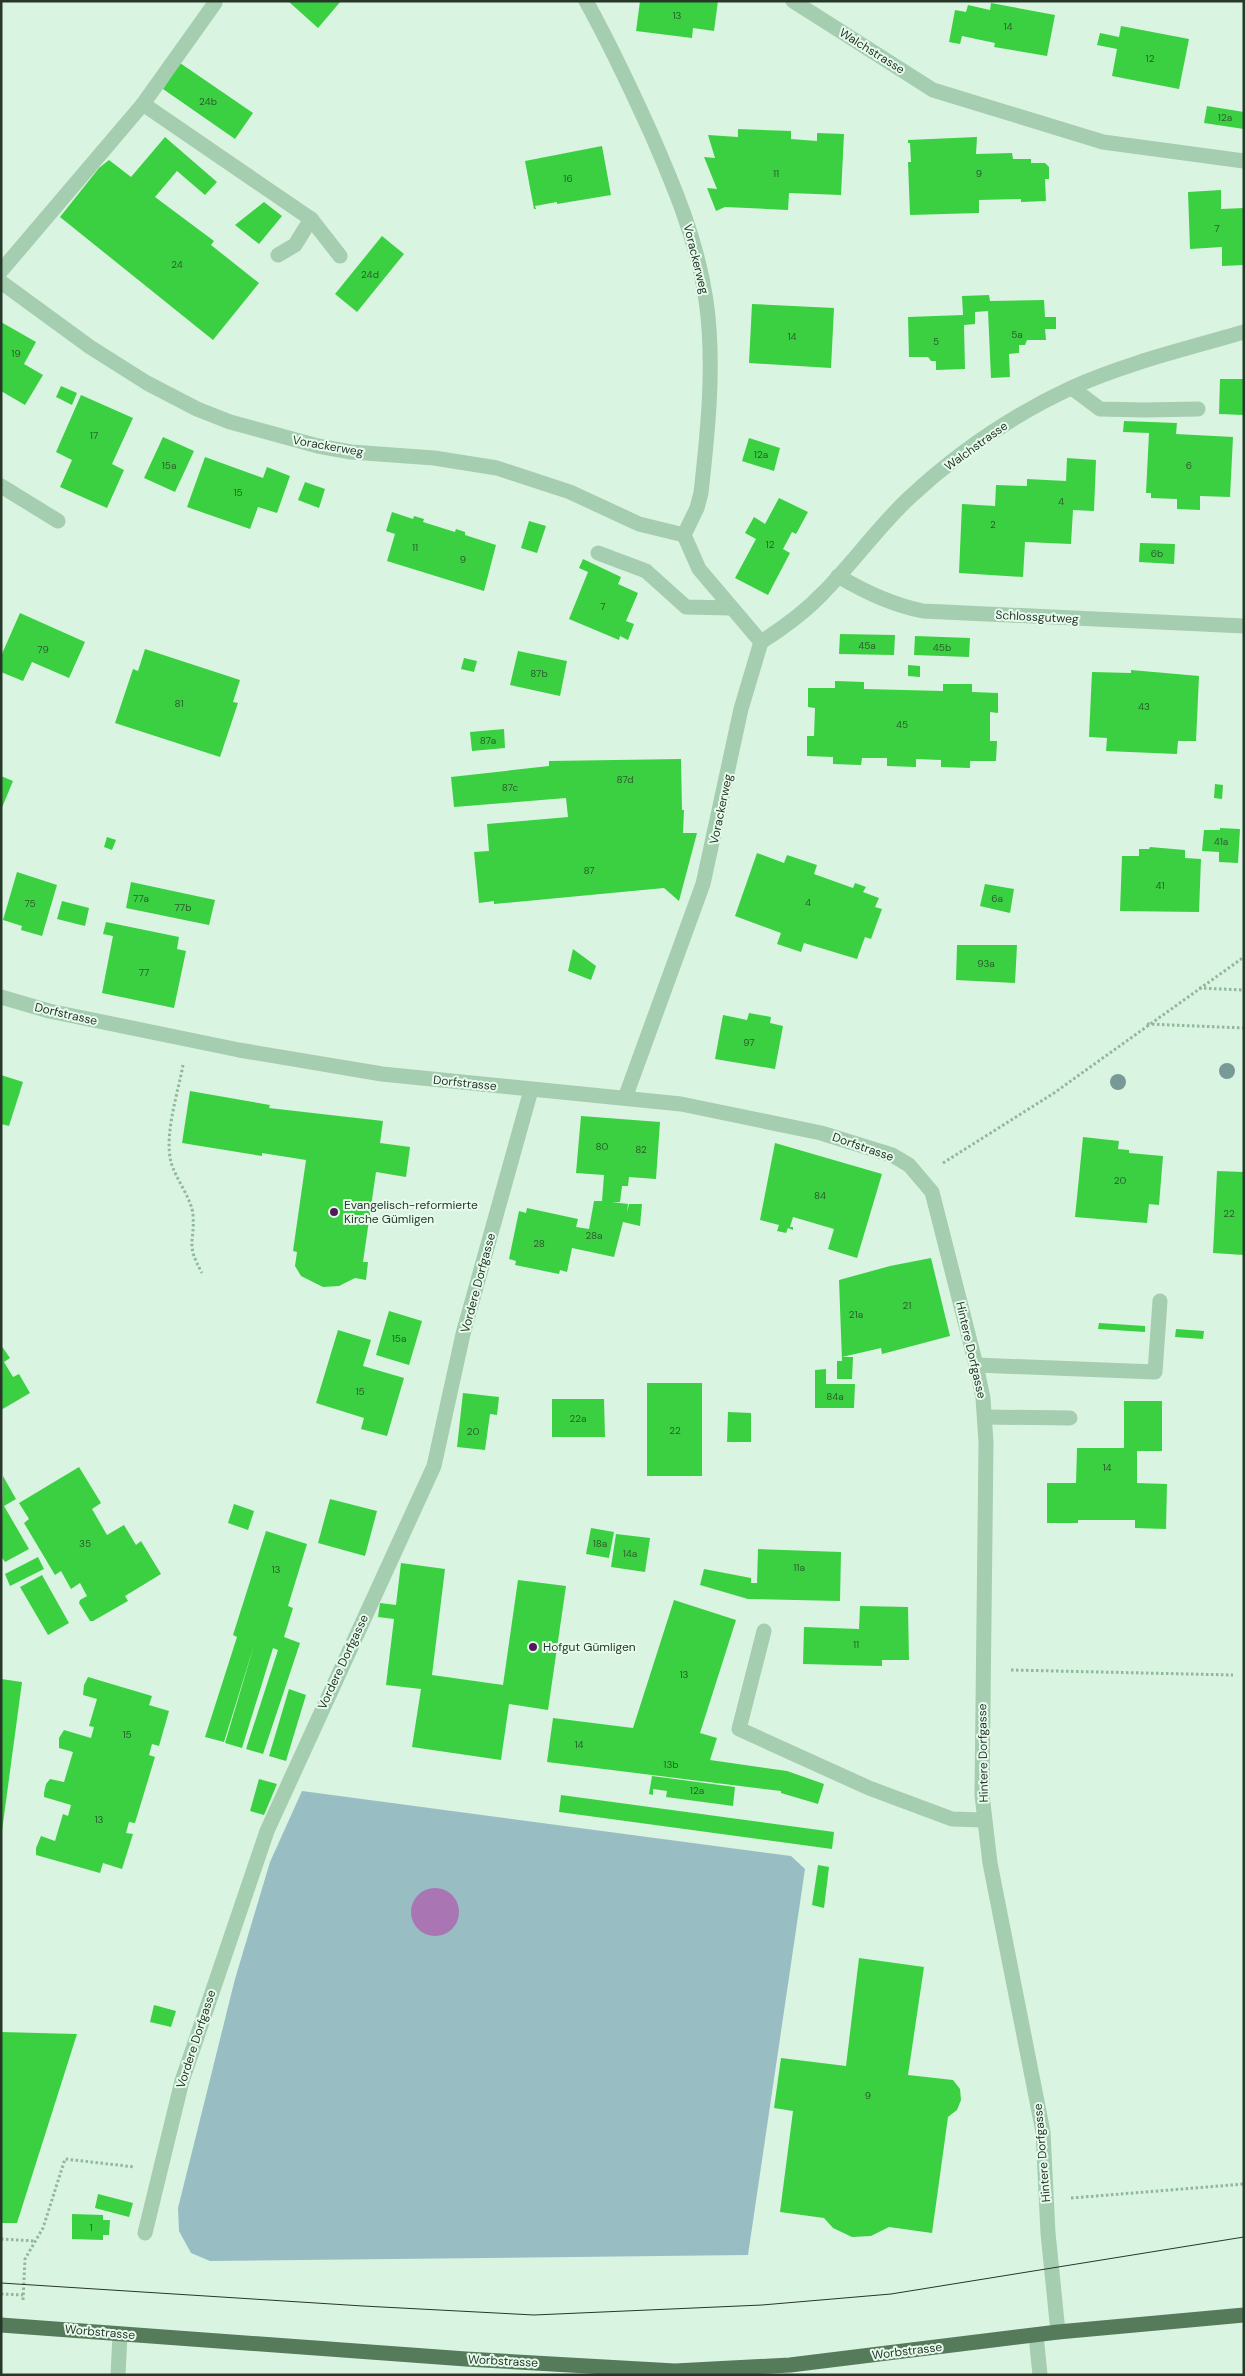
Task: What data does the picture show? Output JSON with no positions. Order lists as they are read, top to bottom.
{
  "streets": {
    "main road": ["Worbstrasse"],
    "street": [
      "Walchstrasse",
      "Vorackerweg",
      "Schlossgutweg",
      "Dorfstrasse",
      "Vordere Dorfgasse",
      "Hintere Dorfgasse"
    ]
  },
  "crossings": [
    ["Walchstrasse", "Vorackerweg"],
    ["Walchstrasse", "Schlossgutweg"],
    ["Vorackerweg", "Dorfstrasse"],
    ["Dorfstrasse", "Vordere Dorfgasse"],
    ["Dorfstrasse", "Hintere Dorfgasse"],
    ["Hintere Dorfgasse", "Worbstrasse"]
  ],
  "places": ["Evangelisch-reformierte Kirche Gümligen", "Hofgut Gümligen"],
  "house_numbers": [
    "13",
    "14",
    "12",
    "24b",
    "12a",
    "11",
    "9",
    "16",
    "7",
    "24",
    "24d",
    "5a",
    "14",
    "5",
    "19",
    "17",
    "12a",
    "15a",
    "6",
    "15",
    "4",
    "2",
    "12",
    "11",
    "6b",
    "9",
    "7",
    "45a",
    "45b",
    "79",
    "87b",
    "81",
    "43",
    "45",
    "87a",
    "87d",
    "87c",
    "41a",
    "87",
    "41",
    "77a",
    "6a",
    "4",
    "75",
    "77b",
    "93a",
    "77",
    "97",
    "80",
    "82",
    "20",
    "84",
    "22",
    "28a",
    "28",
    "21",
    "21a",
    "15a",
    "15",
    "84a",
    "22a",
    "22",
    "20",
    "14",
    "35",
    "18a",
    "14a",
    "11a",
    "13",
    "11",
    "13",
    "15",
    "14",
    "13b",
    "12a",
    "13",
    "9",
    "1"
  ]
}
